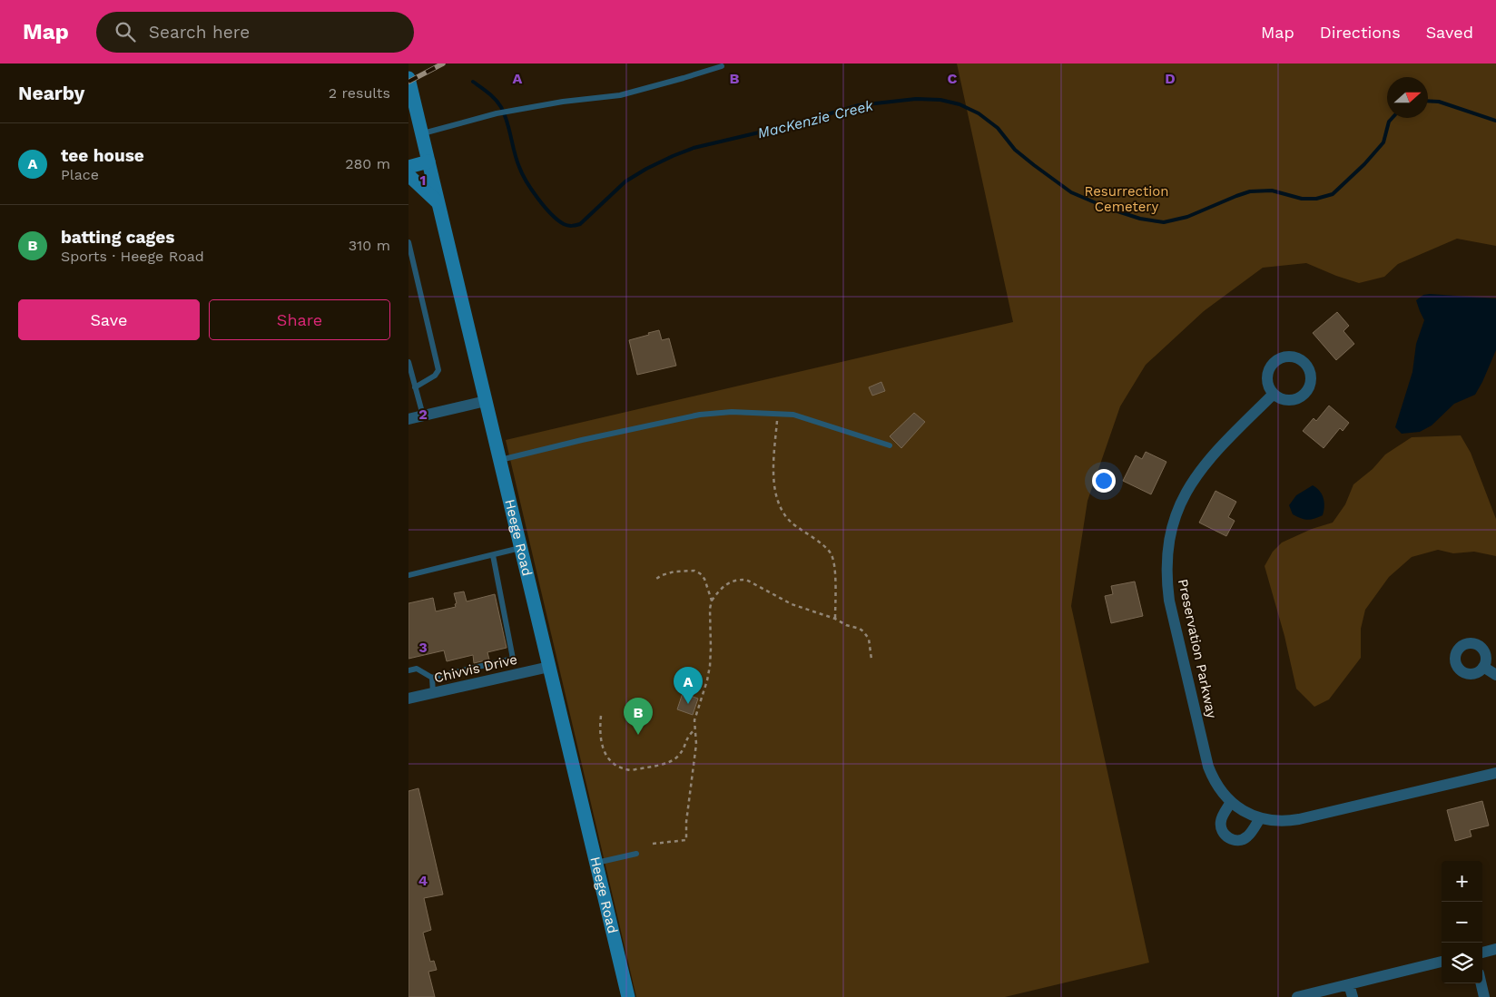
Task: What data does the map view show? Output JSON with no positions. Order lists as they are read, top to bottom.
{
  "streets": {
    "street": ["Heege Road", "Preservation Parkway", "Chivvis Drive"]
  },
  "crossings": [
    ["Heege Road", "Chivvis Drive"]
  ],
  "water": ["MacKenzie Creek"],
  "parks": ["Resurrection Cemetery"],
  "north": "right",
  "page": {
    "header": "Map",
    "search": "Search here",
    "nav": ["Map", "Directions", "Saved"],
    "heading": ["Nearby", "2 results"],
    "list": [
      {
        "mark": "A",
        "name": "tee house",
        "note": "Place",
        "value": "280 m"
      },
      {
        "mark": "B",
        "name": "batting cages",
        "note": "Sports · Heege Road",
        "value": "310 m"
      }
    ],
    "buttons": ["Save", "Share"],
    "pins": ["A", "B"],
    "map_buttons": ["+", "−"]
  },
  "grid": {
    "columns": [
      "A",
      "B",
      "C",
      "D"
    ],
    "rows": [
      "1",
      "2",
      "3",
      "4"
    ]
  }
}
